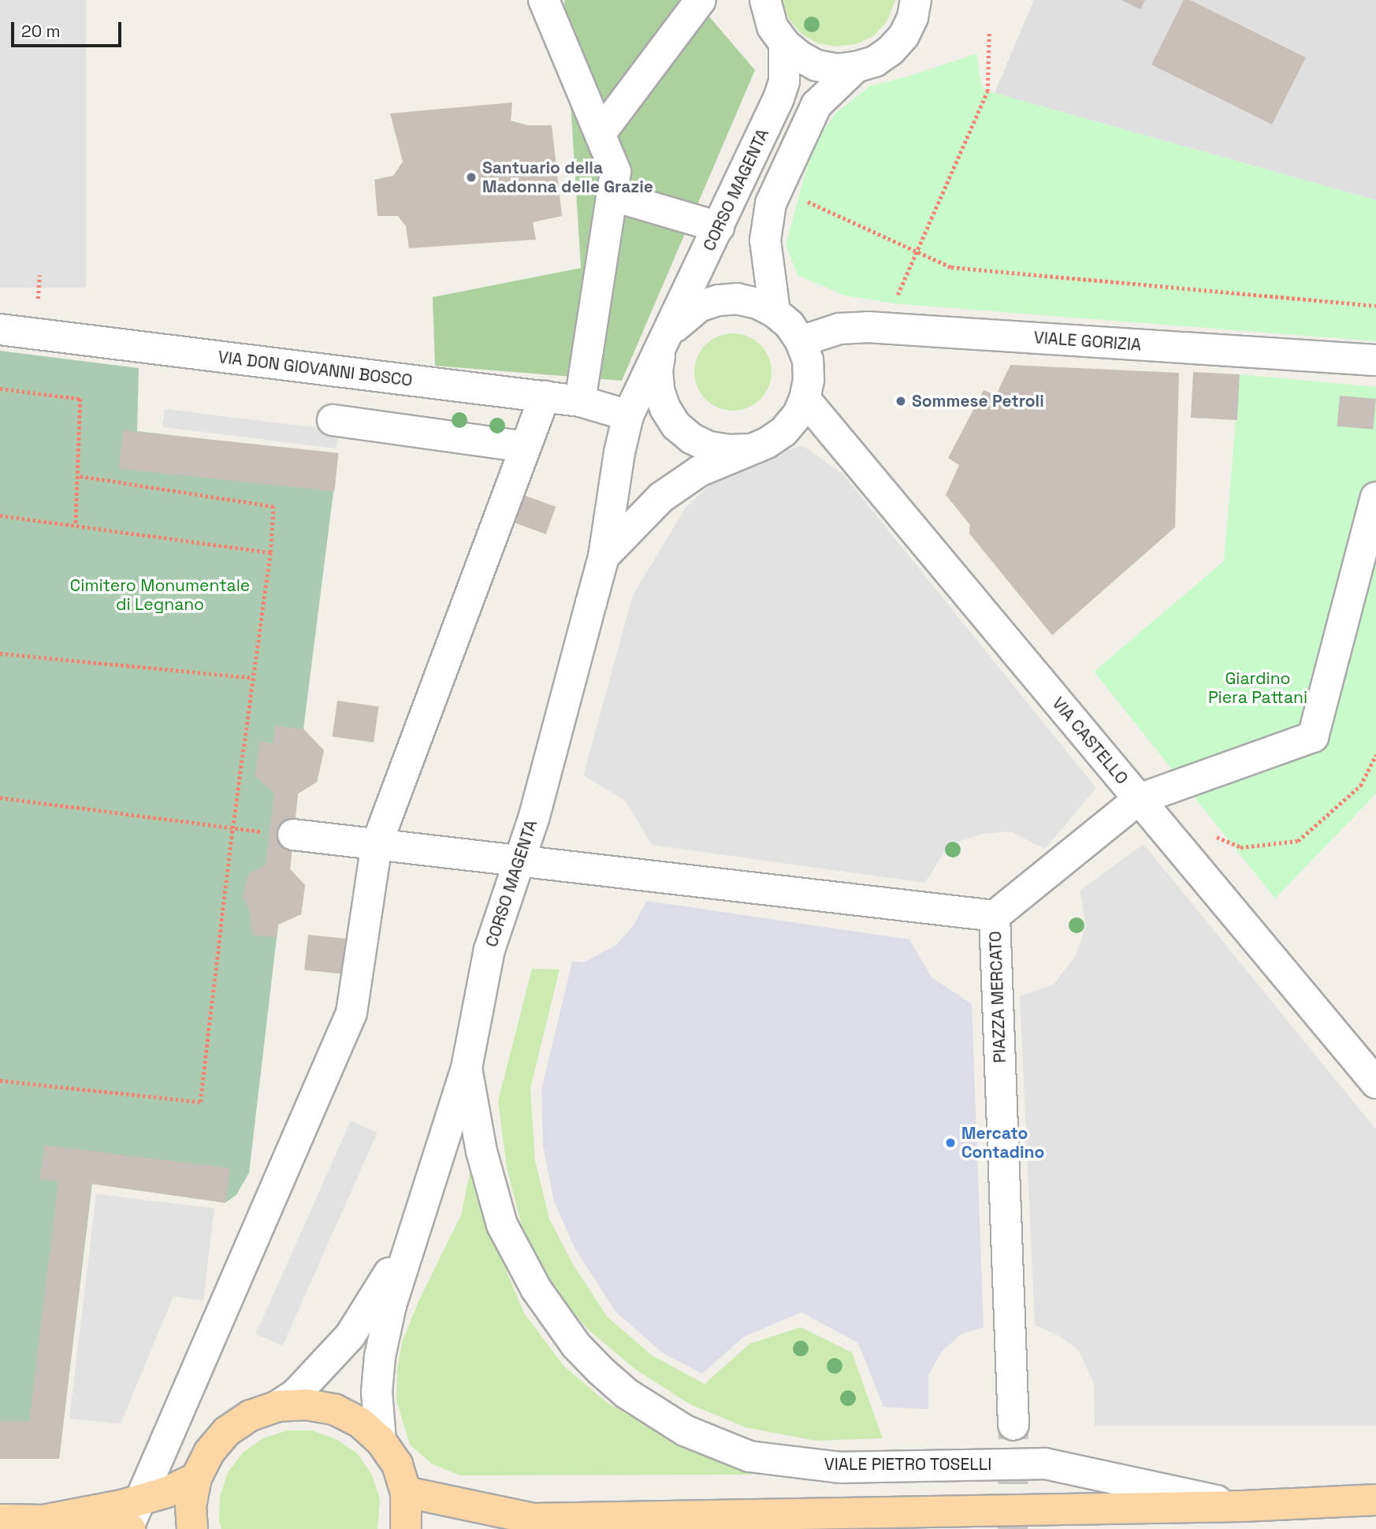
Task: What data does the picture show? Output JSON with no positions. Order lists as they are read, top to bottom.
{
  "streets": {
    "main road": ["VIALE PIETRO TOSELLI"],
    "street": [
      "CORSO MAGENTA",
      "VIALE GORIZIA",
      "VIA DON GIOVANNI BOSCO",
      "VIA CASTELLO",
      "PIAZZA MERCATO"
    ]
  },
  "crossings": [
    ["CORSO MAGENTA", "VIALE GORIZIA"],
    ["CORSO MAGENTA", "VIA DON GIOVANNI BOSCO"],
    ["CORSO MAGENTA", "VIA CASTELLO"],
    ["CORSO MAGENTA", "PIAZZA MERCATO"],
    ["CORSO MAGENTA", "VIALE PIETRO TOSELLI"],
    ["VIALE GORIZIA", "VIA CASTELLO"]
  ],
  "parks": ["Cimitero Monumentale di Legnano", "Giardino Piera Pattani"],
  "places": ["Santuario della Madonna delle Grazie", "Sommese Petroli", "Mercato Contadino"],
  "scale_bar": "20 m"
}
